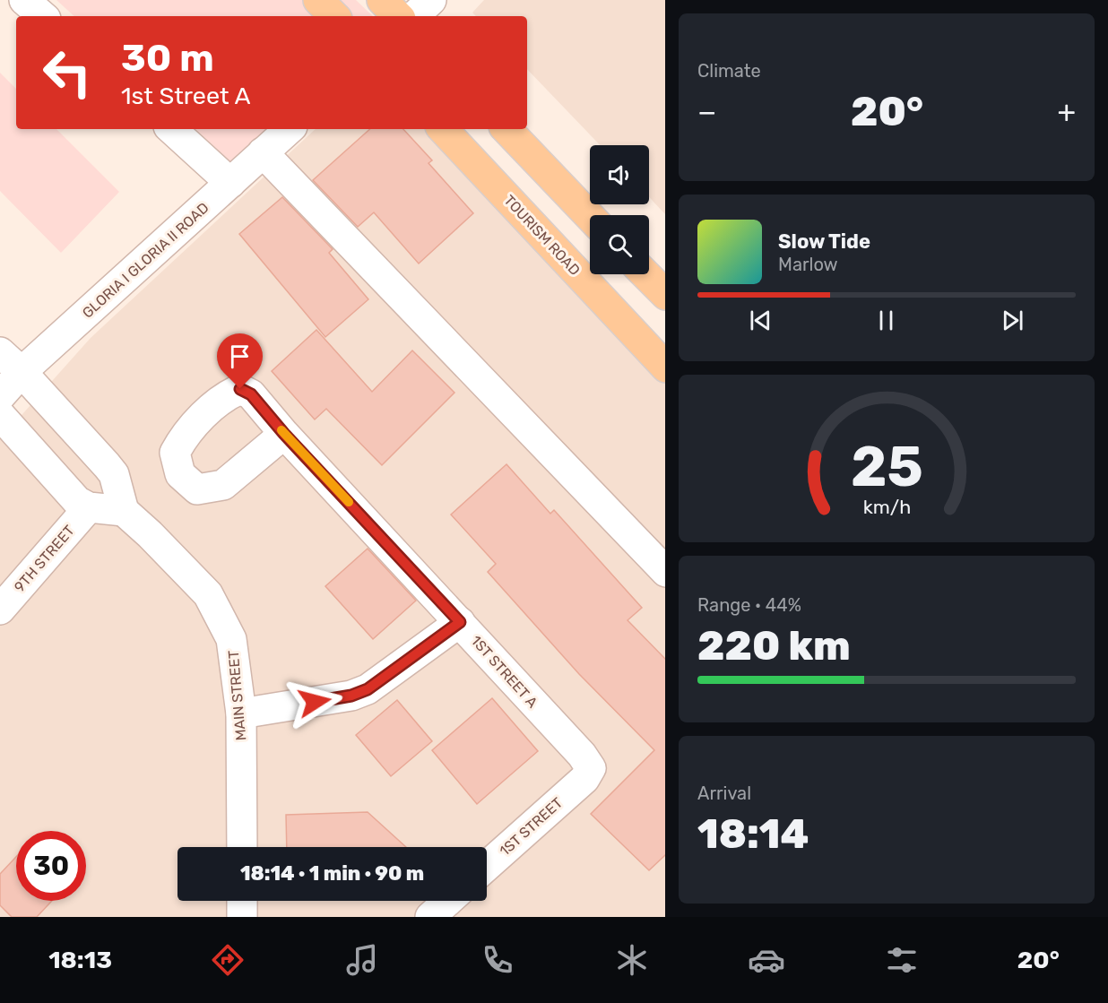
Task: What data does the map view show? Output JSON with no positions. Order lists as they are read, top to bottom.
{
  "streets": {
    "main road": ["TOURISM ROAD"],
    "street": [
      "GLORIA I GLORIA II ROAD",
      "9TH STREET",
      "1ST STREET A",
      "MAIN STREET",
      "1ST STREET"
    ]
  },
  "crossings": [
    ["1ST STREET A", "1ST STREET"]
  ],
  "page": {
    "tile": [
      "Climate",
      ["Range · 44%", "220 km"],
      ["Arrival", "18:14"]
    ],
    "turn": ["30 m", "1st Street A"],
    "heat": ["−", "20°", "+"],
    "song": ["Slow Tide", "Marlow"],
    "limit": "30",
    "trip": "18:14 · 1 min · 90 m",
    "tabs": ["18:13", "20°"],
    "gauge": ["25", "km/h"]
  }
}
